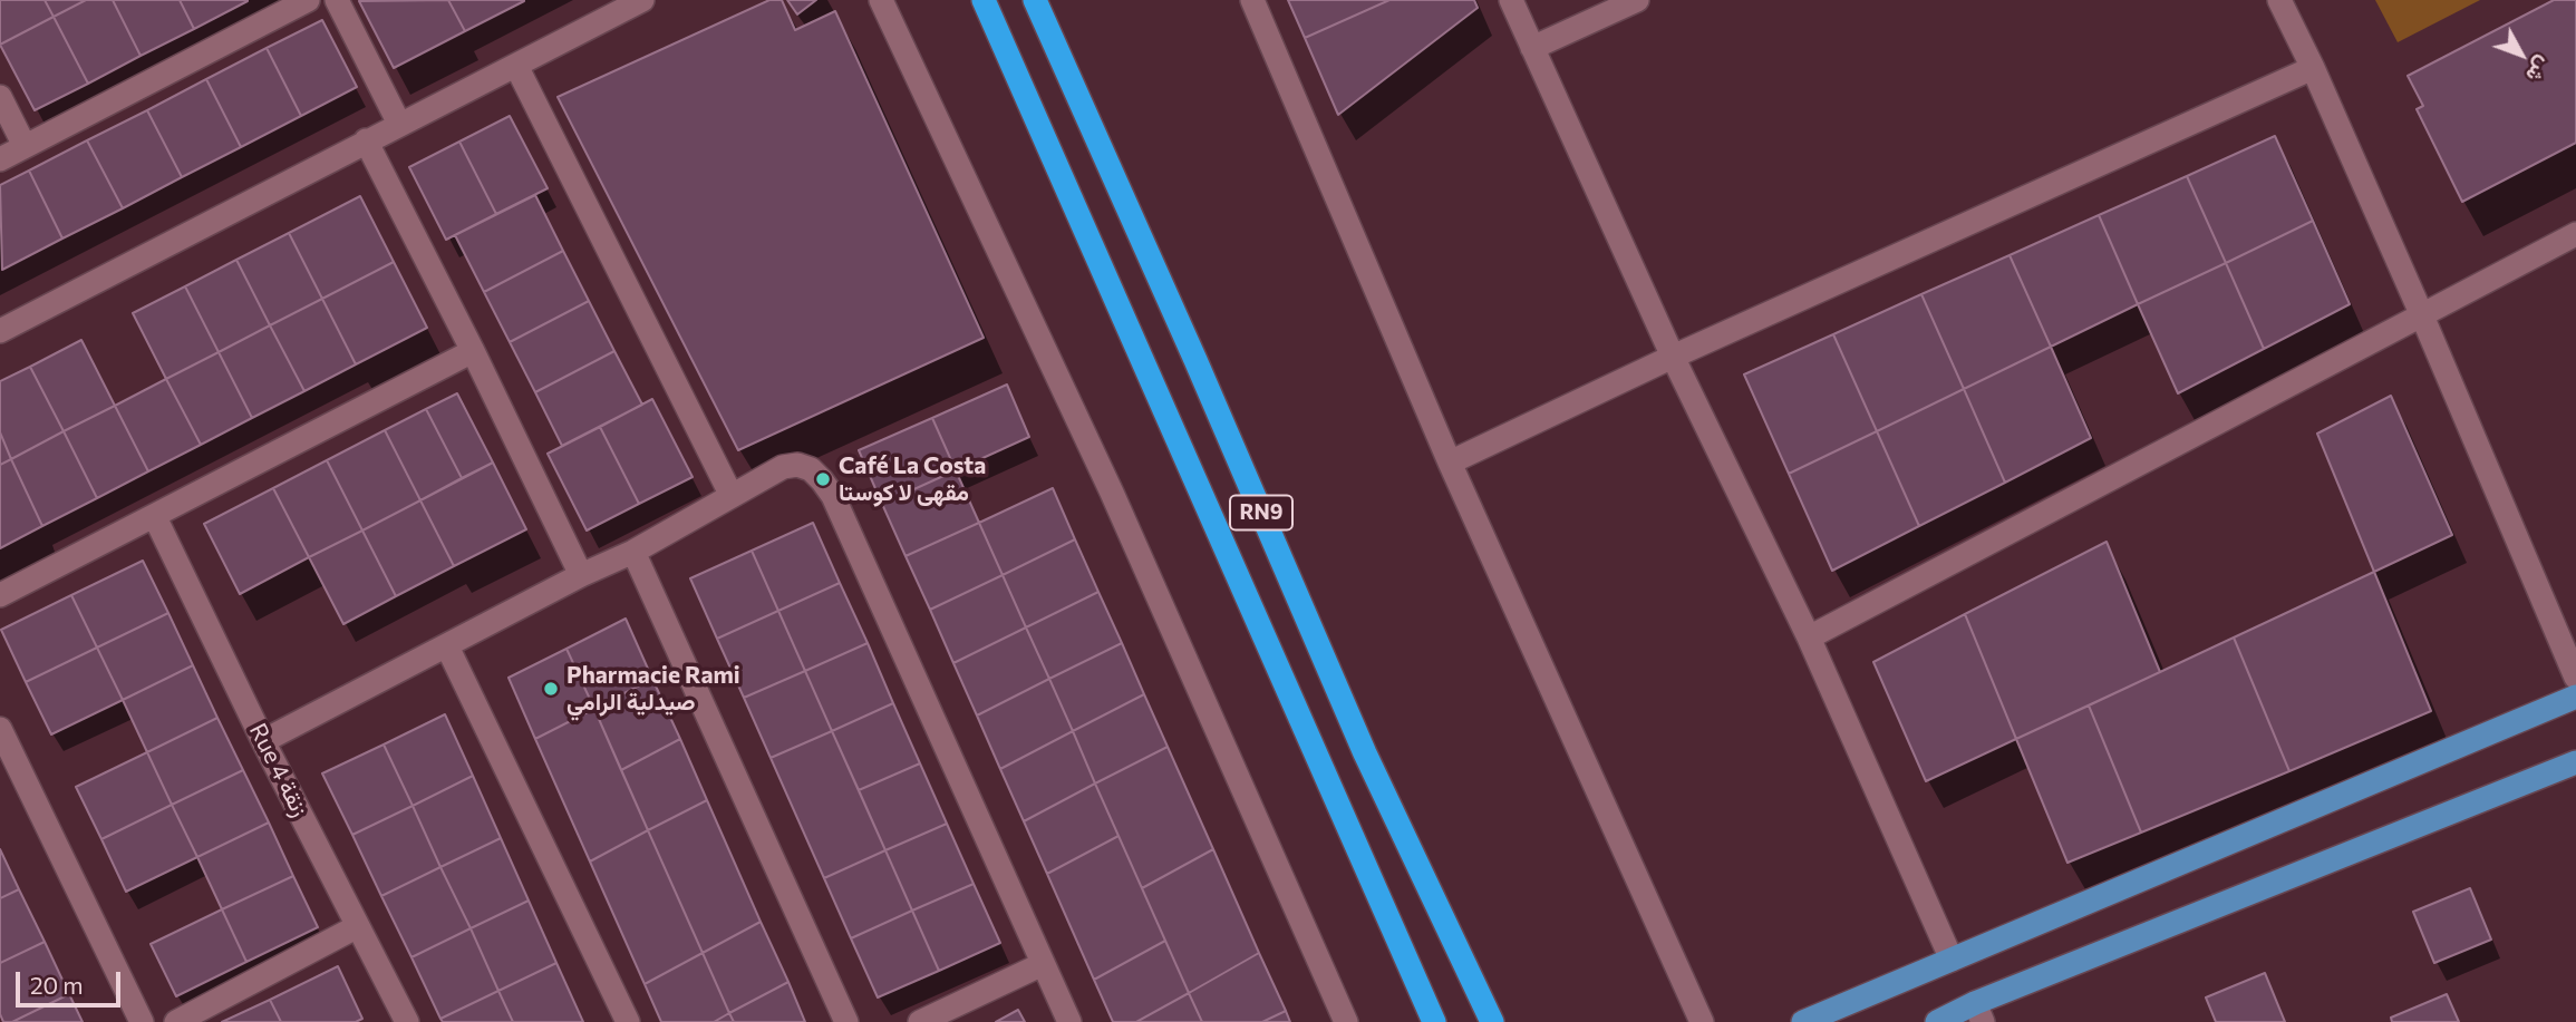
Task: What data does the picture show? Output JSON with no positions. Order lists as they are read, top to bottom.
{
  "streets": {
    "highway": ["RN9"],
    "street": ["Rue 4 زنقة"]
  },
  "places": ["Café La Costa مقهى لا كوستا", "Pharmacie Rami صيدلية الرامي"],
  "scale_bar": "20 m",
  "north": "bottom right"
}
